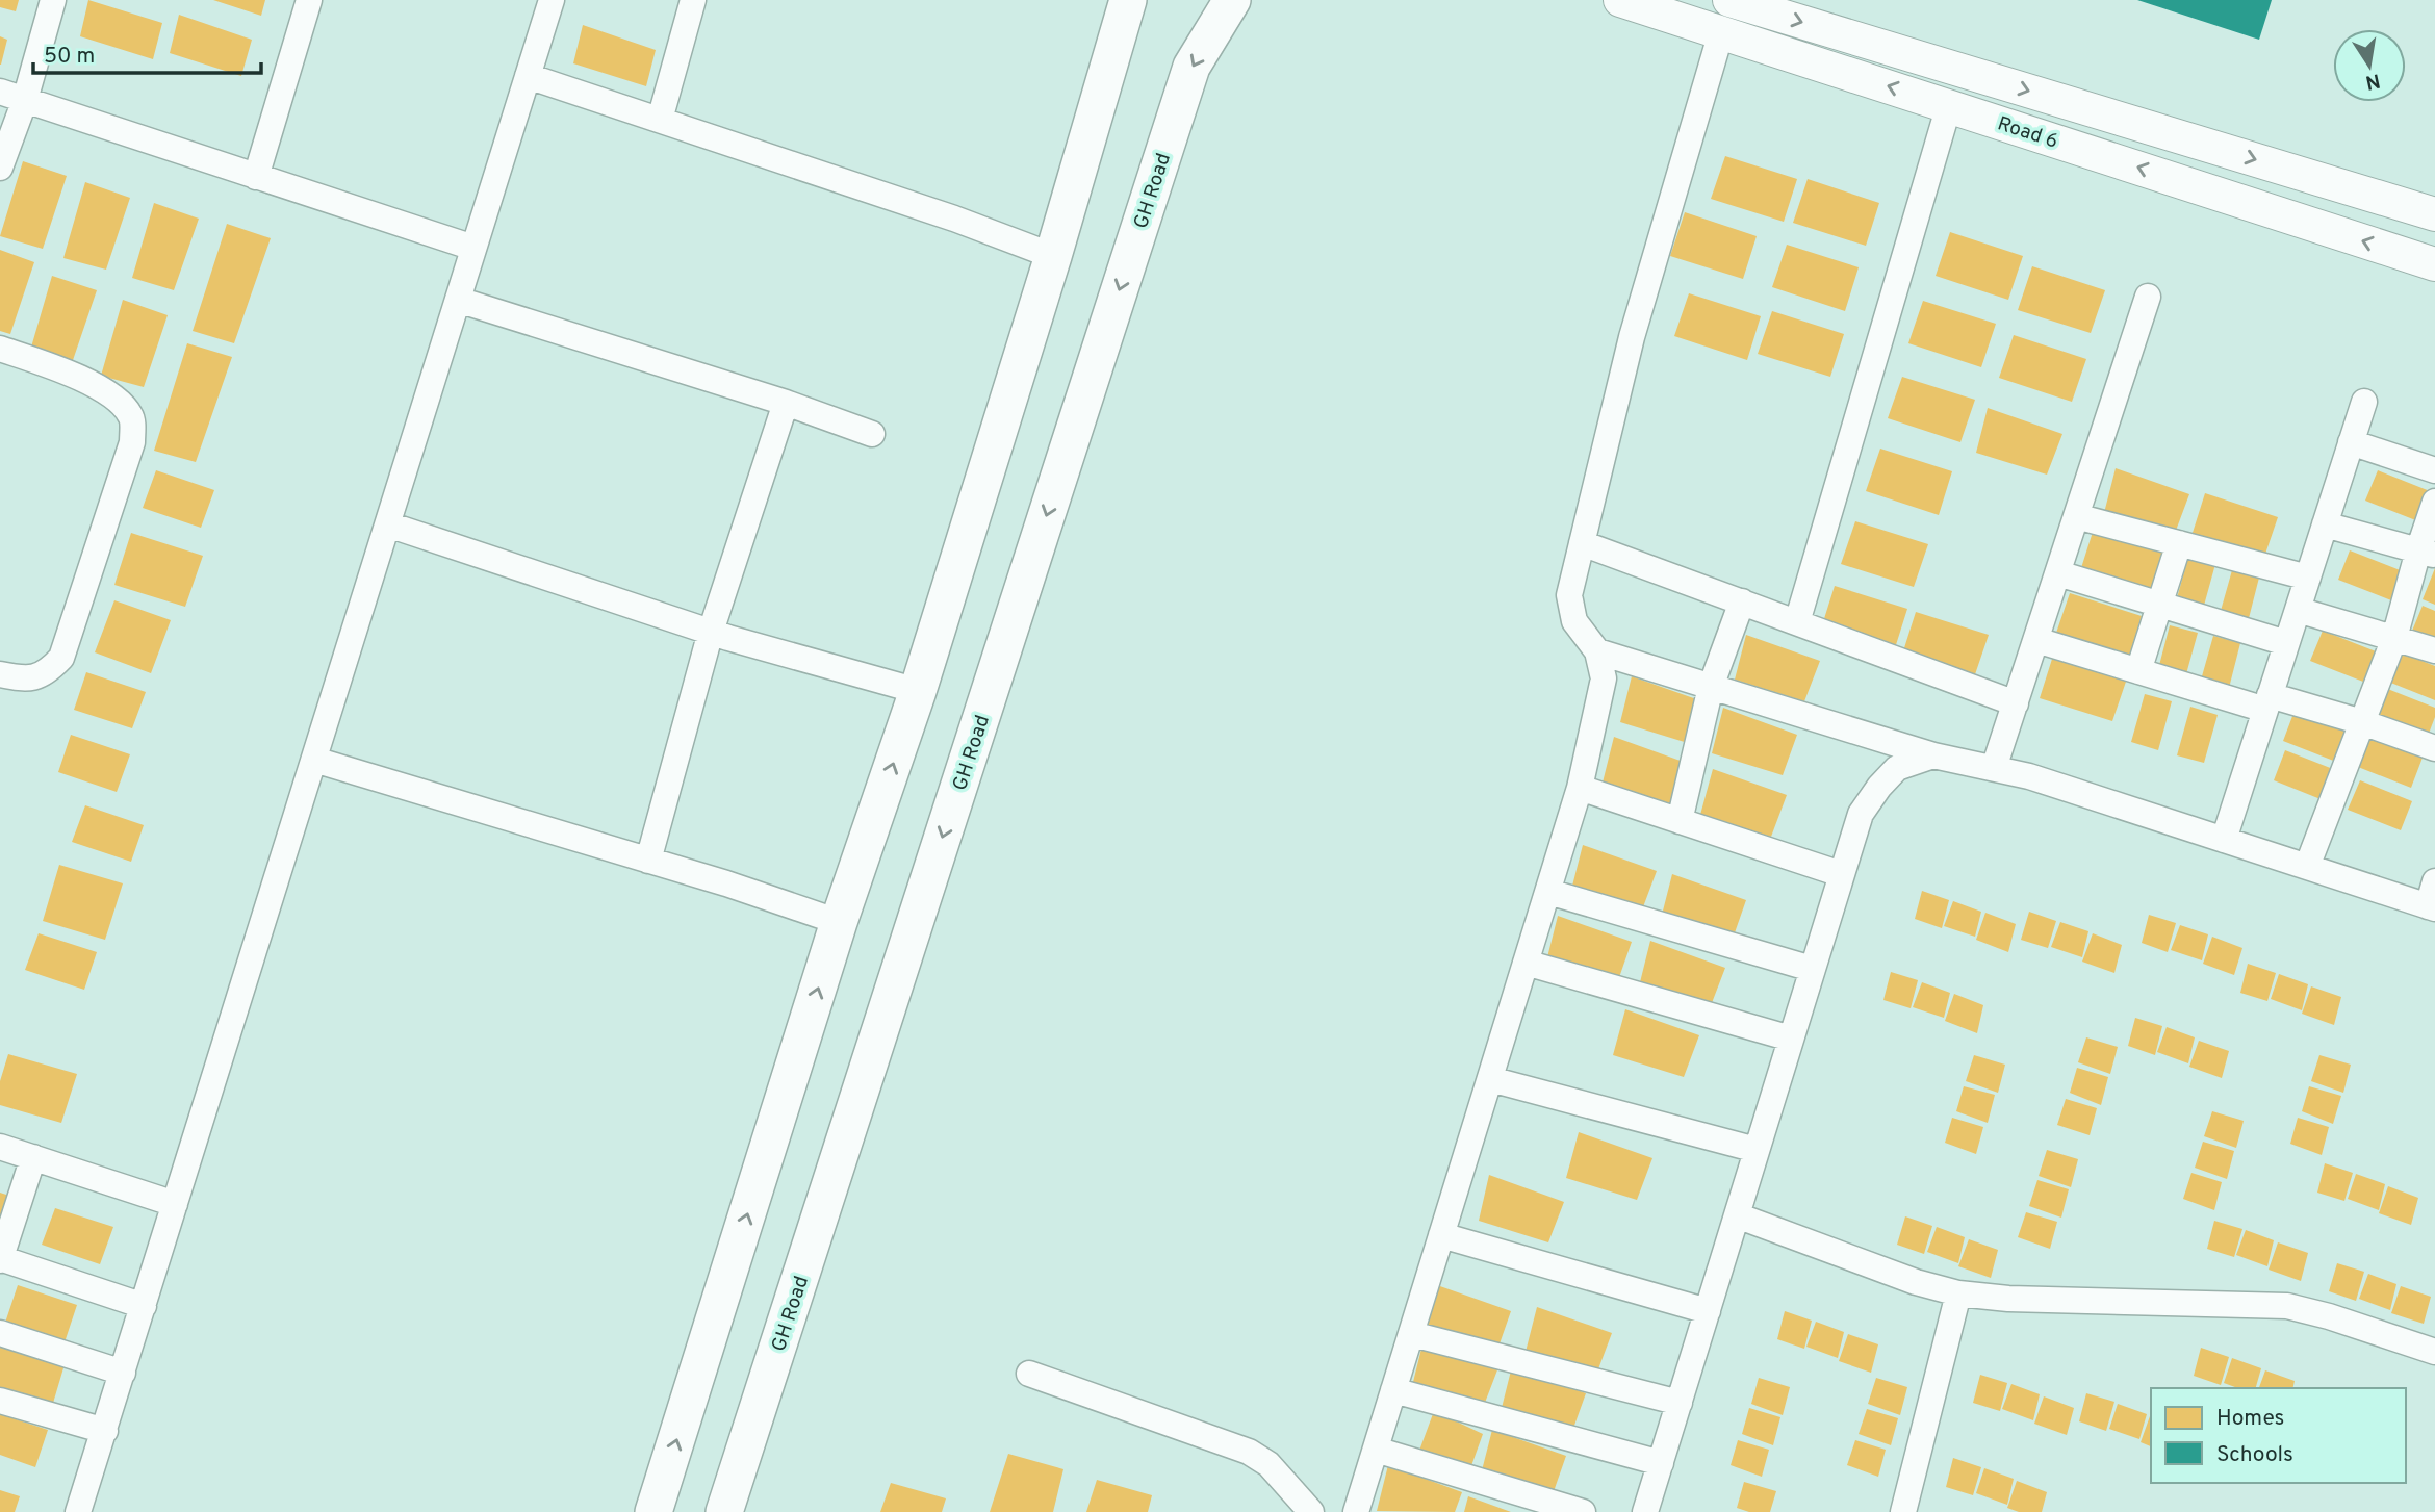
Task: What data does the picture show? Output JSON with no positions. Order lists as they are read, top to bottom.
{
  "streets": {
    "main road": ["GH Road"],
    "street": ["Road 6"]
  },
  "legend": ["Homes", "Schools"],
  "scale_bar": "50 m",
  "north": "bottom"
}
